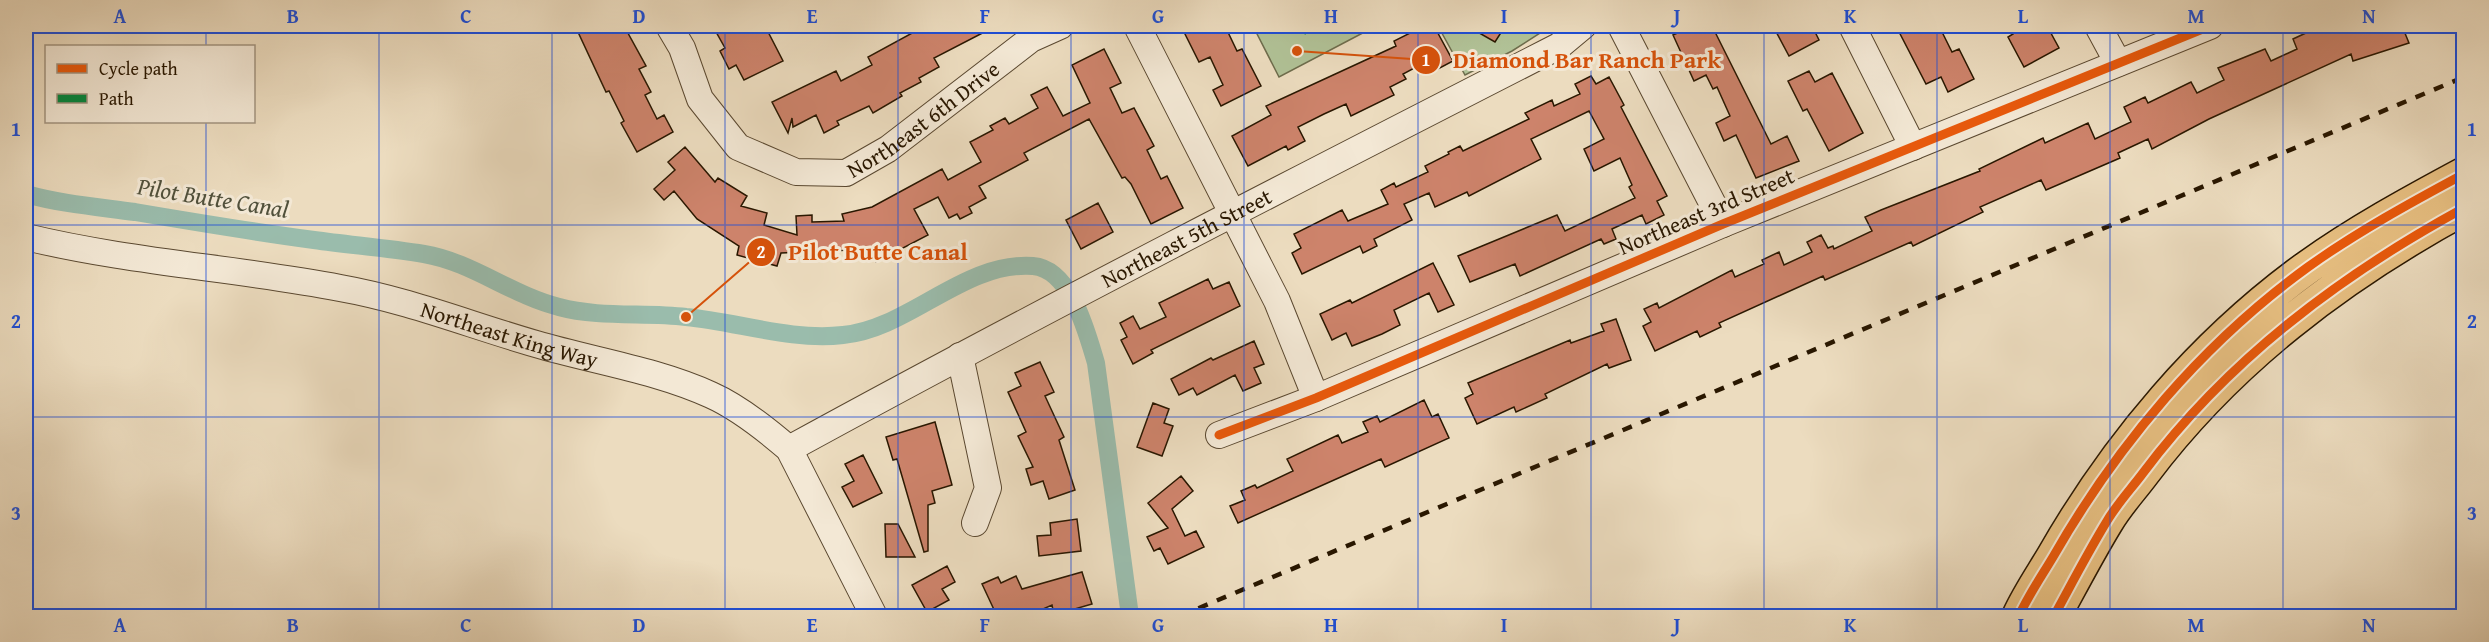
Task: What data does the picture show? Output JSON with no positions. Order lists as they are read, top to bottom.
{
  "streets": {
    "street": [
      "Northeast 6th Drive",
      "Northeast 3rd Street",
      "Northeast 5th Street",
      "Northeast King Way"
    ]
  },
  "crossings": [
    ["Northeast 5th Street", "Northeast King Way"]
  ],
  "water": ["Pilot Butte Canal"],
  "places": ["Diamond Bar Ranch Park", "Pilot Butte Canal"],
  "legend": ["Cycle path", "Path"],
  "grid": {
    "columns": [
      "A",
      "B",
      "C",
      "D",
      "E",
      "F",
      "G",
      "H",
      "I",
      "J",
      "K",
      "L",
      "M",
      "N"
    ],
    "rows": ["1", "2", "3"]
  }
}
